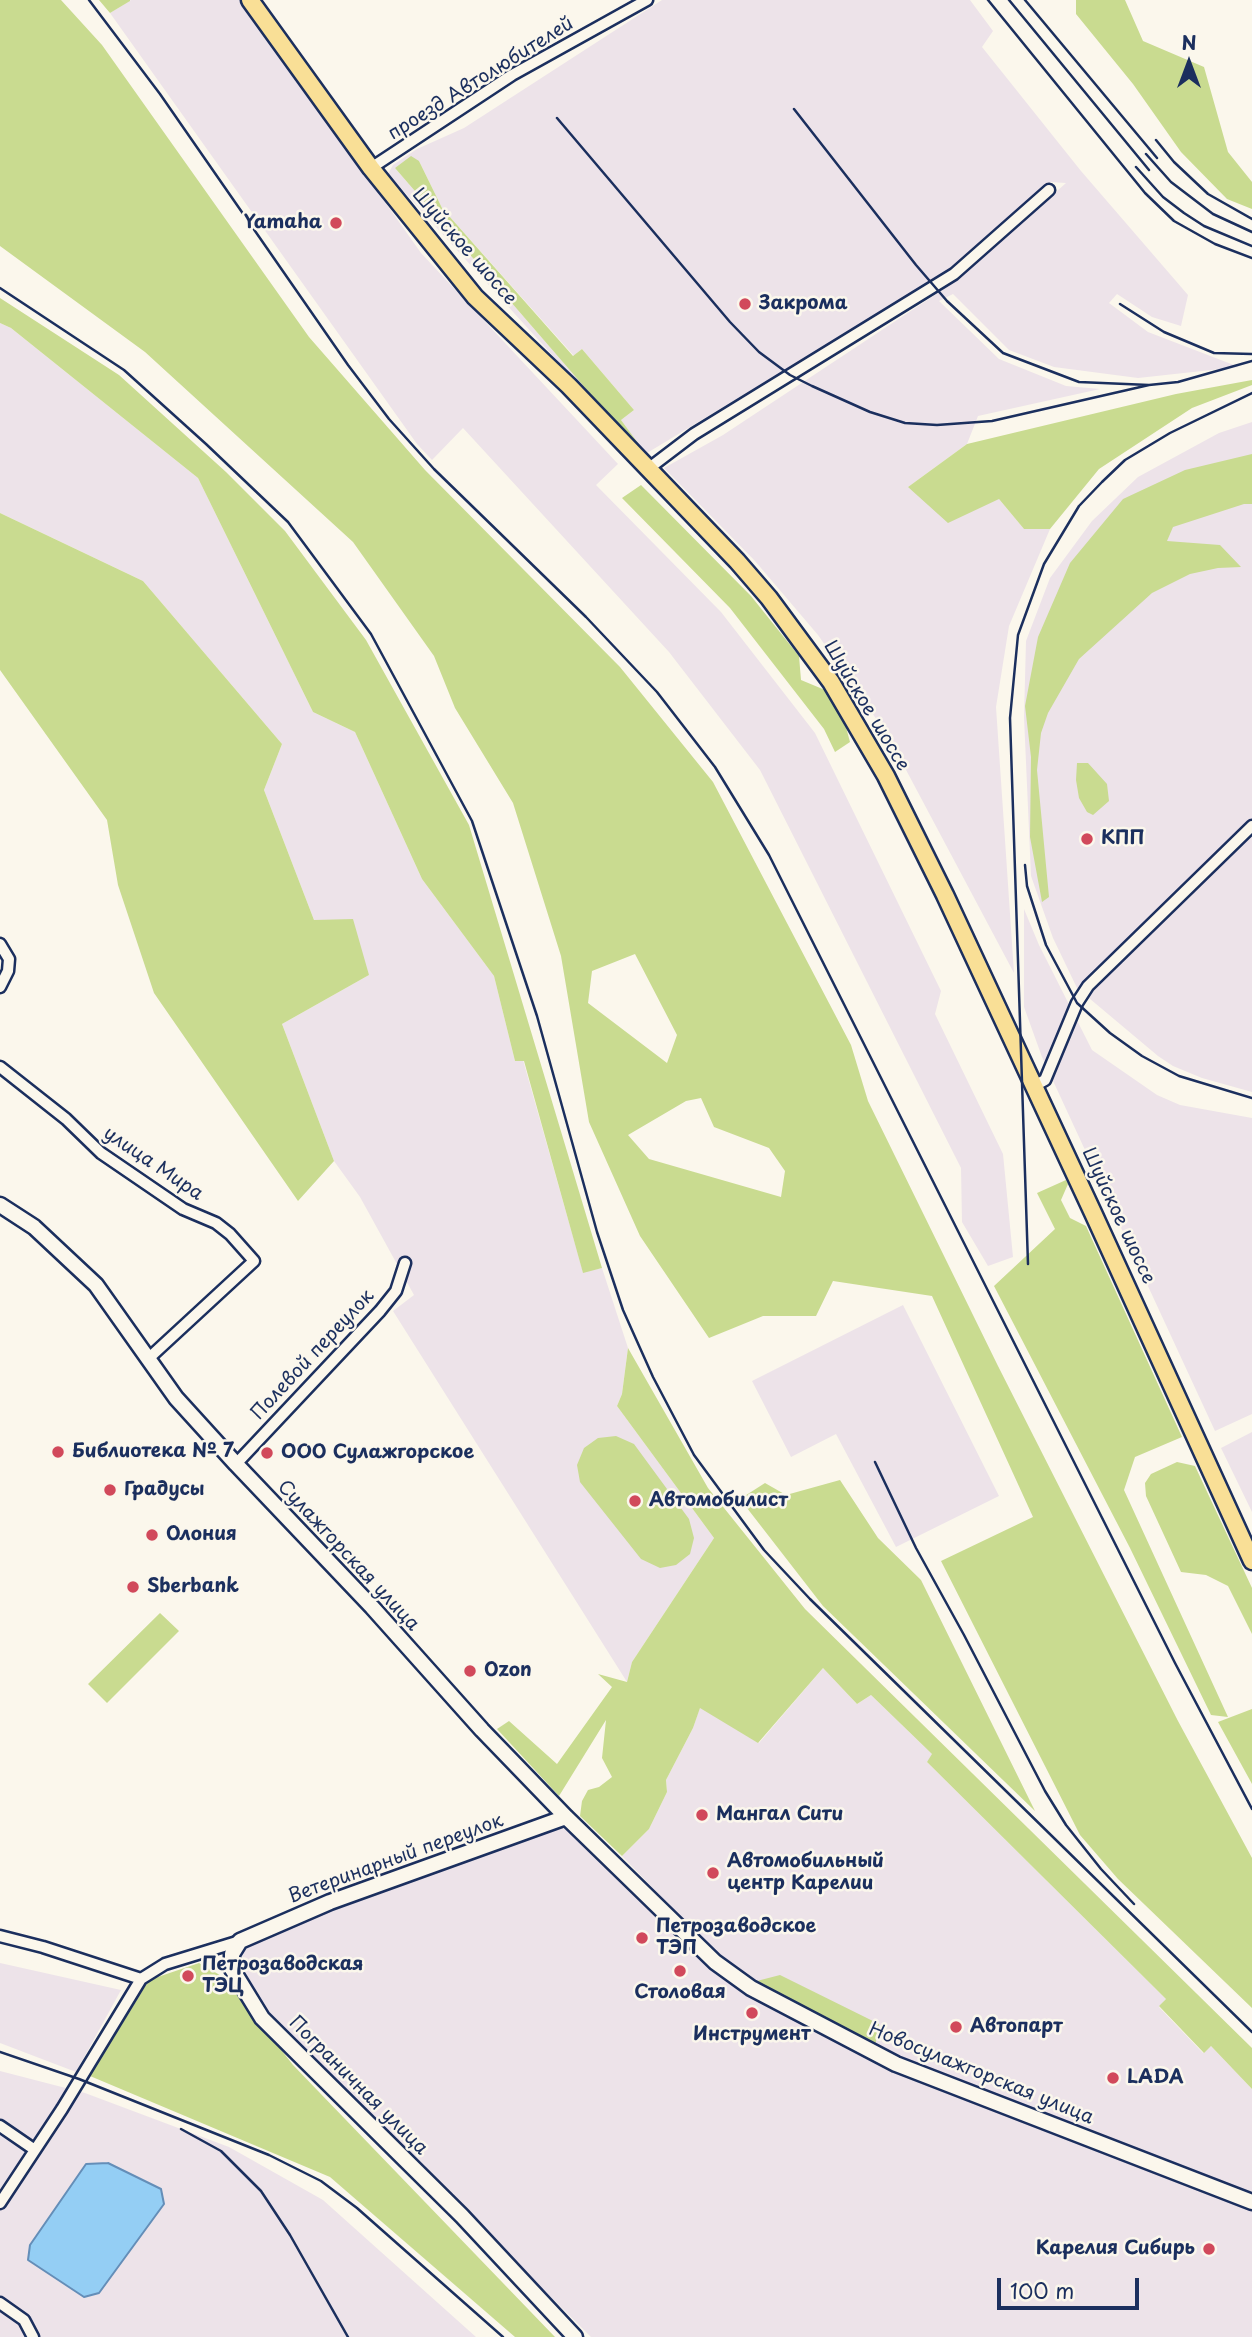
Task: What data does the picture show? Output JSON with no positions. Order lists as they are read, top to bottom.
{
  "streets": {
    "main road": [
      "Шуйское шоссе",
      "Сулажгорская улица",
      "Ветеринарный переулок",
      "Новосулажгорская улица",
      "Пограничная улица"
    ],
    "street": ["проезд Автолюбителей", "улица Мира", "Полевой переулок"]
  },
  "crossings": [
    ["проезд Автолюбителей", "Шуйское шоссе"],
    ["улица Мира", "Сулажгорская улица"],
    ["Полевой переулок", "Сулажгорская улица"],
    ["Сулажгорская улица", "Новосулажгорская улица"],
    ["Ветеринарный переулок", "Новосулажгорская улица"],
    ["Ветеринарный переулок", "Пограничная улица"]
  ],
  "places": [
    "Yamaha",
    "Закрома",
    "КПП",
    "Библиотека № 7",
    "ООО Сулажгорское",
    "Градусы",
    "Автомобилист",
    "Олония",
    "Sberbank",
    "Ozon",
    "Мангал Сити",
    "Автомобильный центр Карелии",
    "Петрозаводское ТЭП",
    "Столовая",
    "Петрозаводская ТЭЦ",
    "Инструмент",
    "Автопарт",
    "LADA",
    "Карелия Сибирь"
  ],
  "scale_bar": "100 m",
  "north": "top"
}
